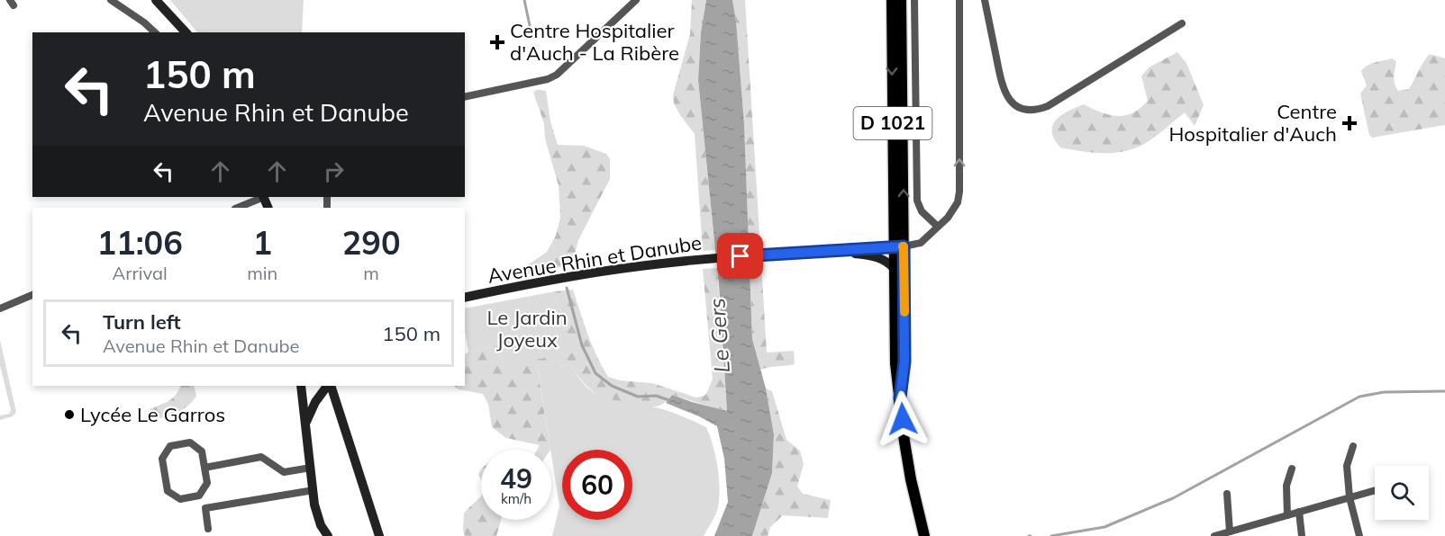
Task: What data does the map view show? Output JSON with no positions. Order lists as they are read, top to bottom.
{
  "streets": {
    "main road": ["D 1021"],
    "street": ["Avenue Rhin et Danube"]
  },
  "crossings": [
    ["D 1021", "Avenue Rhin et Danube"]
  ],
  "water": ["Le Gers"],
  "parks": ["Le Jardin Joyeux"],
  "places": {
    "health": ["Centre Hospitalier d'Auch - La Ribère", "Centre Hospitalier d'Auch"],
    "other": ["Lycée Le Garros"]
  },
  "page": {
    "turn": ["150 m", "Avenue Rhin et Danube"],
    "eta": [
      "11:06",
      "Arrival",
      "1",
      "min",
      "290",
      "m"
    ],
    "list": [
      {
        "name": "Turn left",
        "note": "Avenue Rhin et Danube",
        "value": "150 m"
      }
    ],
    "speed": "49 km/h",
    "limit": "60"
  }
}
